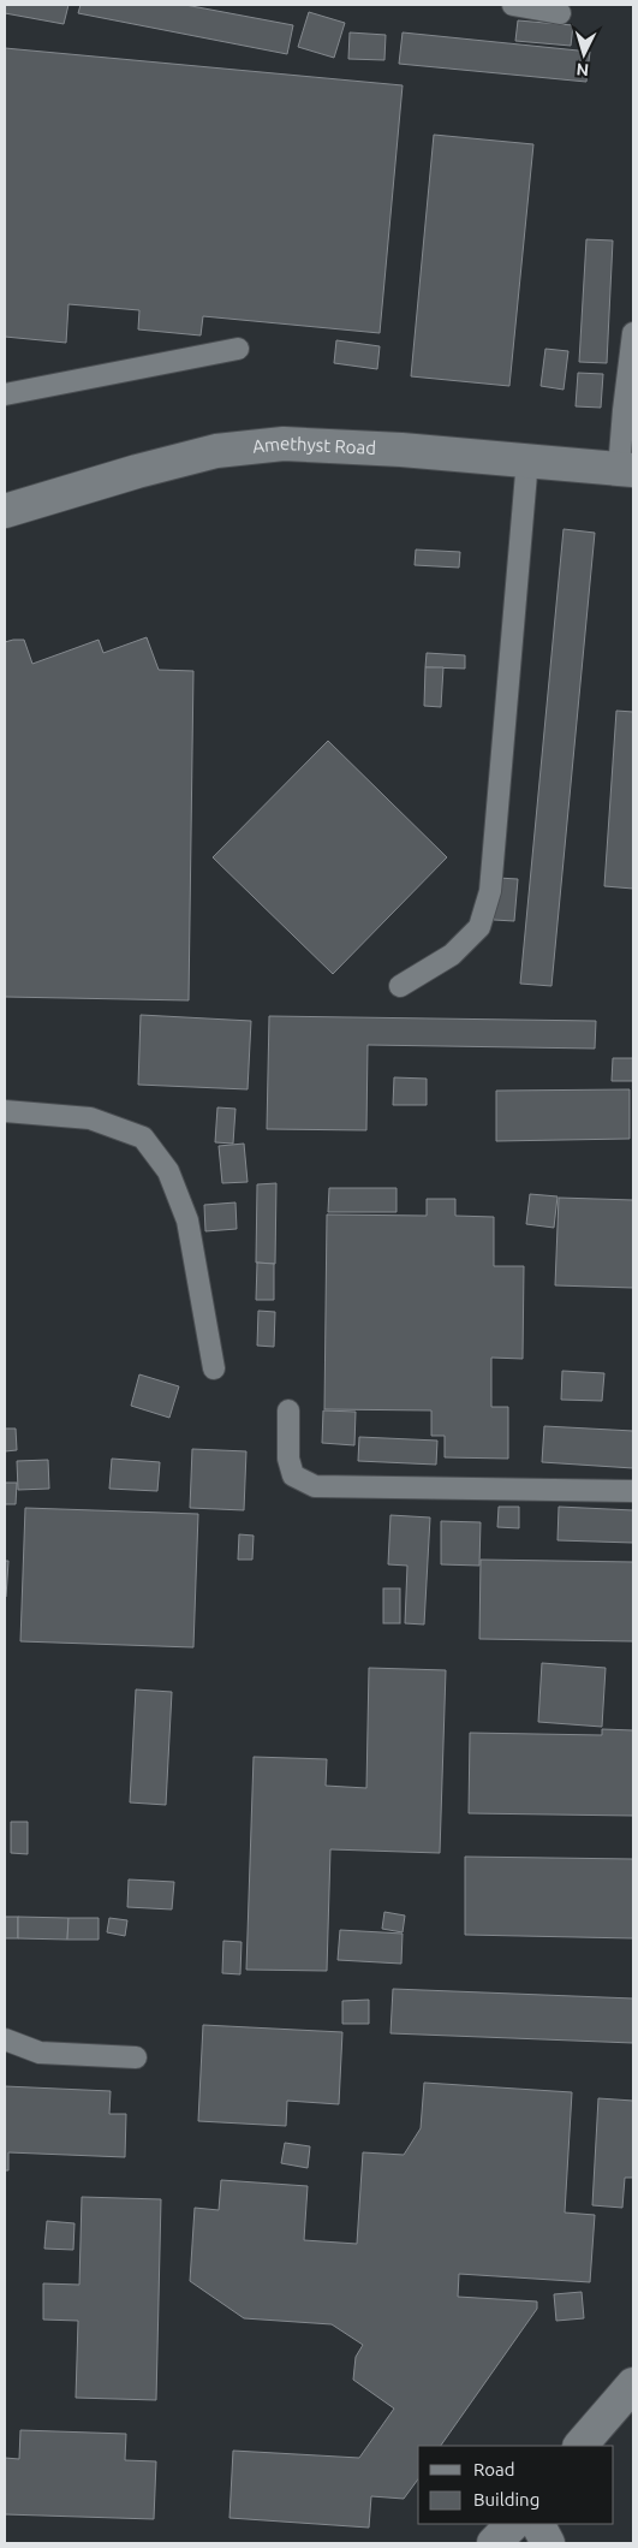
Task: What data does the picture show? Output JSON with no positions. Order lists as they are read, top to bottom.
{
  "streets": {
    "street": ["Amethyst Road"]
  },
  "legend": ["Road", "Building"],
  "north": "bottom"
}
